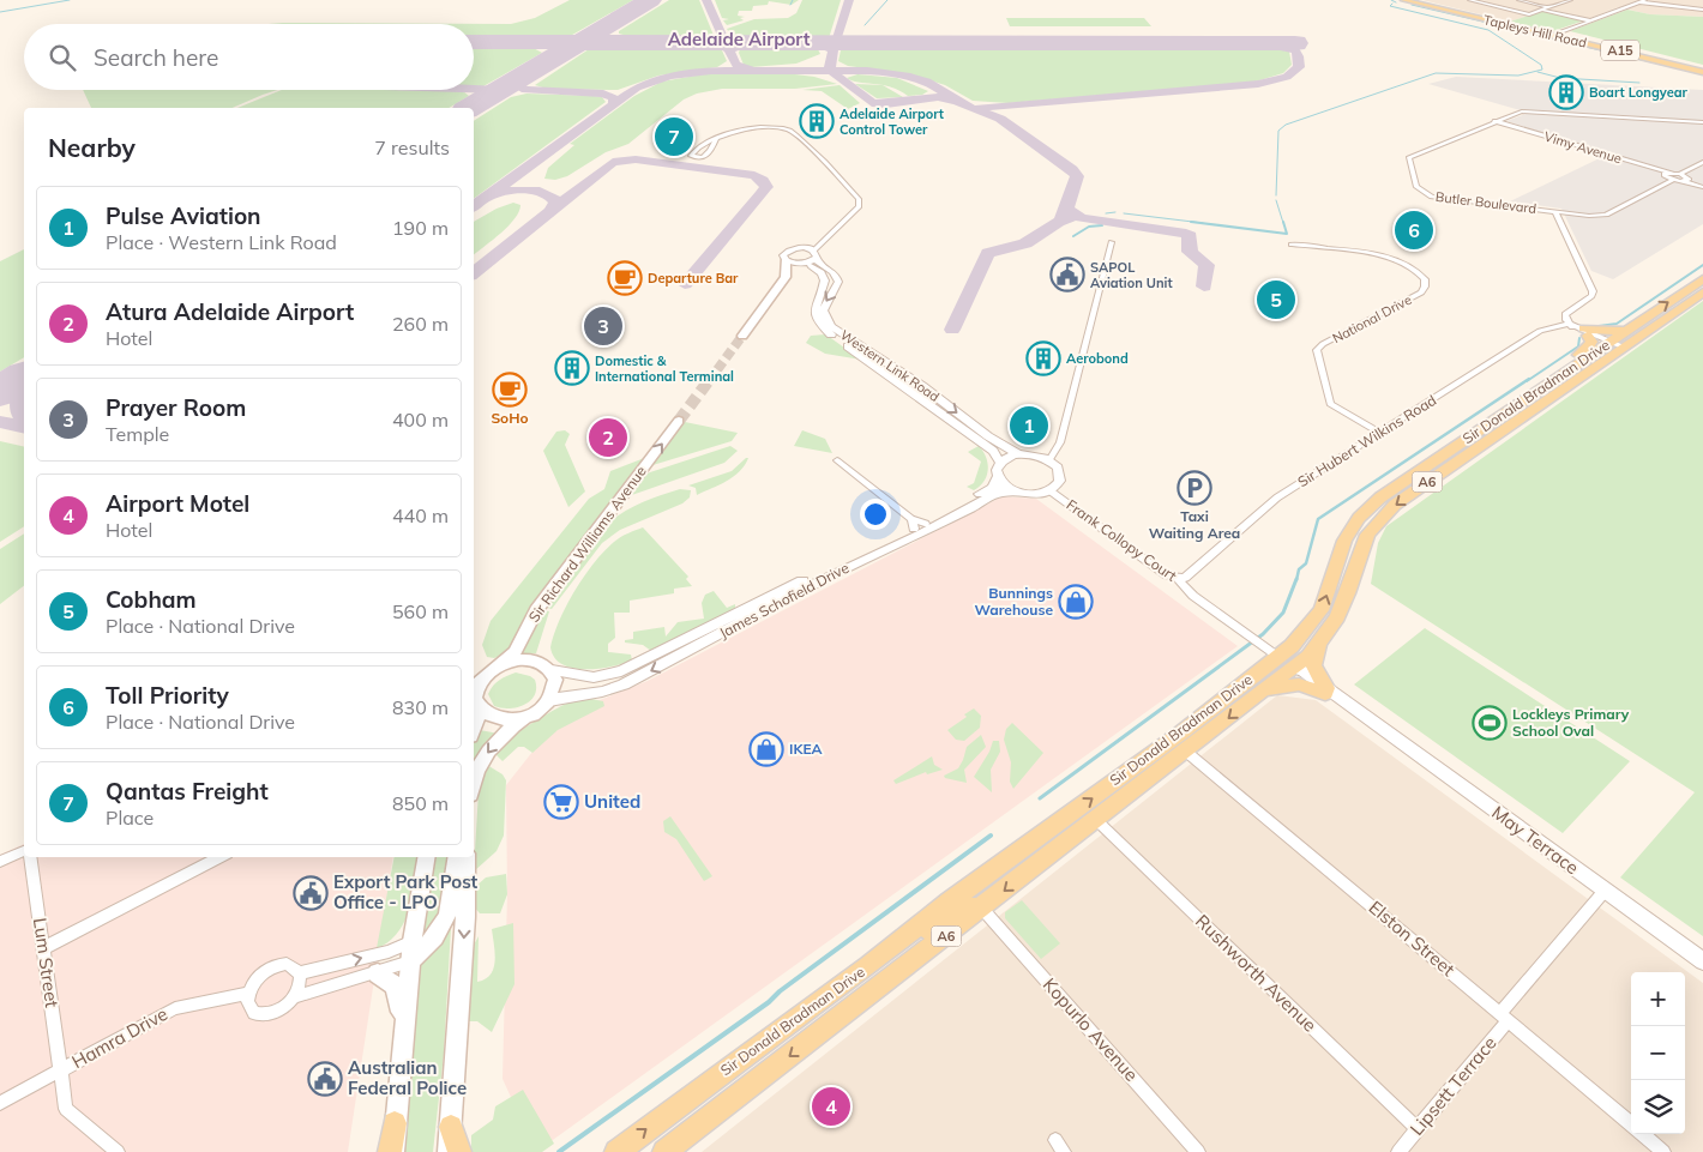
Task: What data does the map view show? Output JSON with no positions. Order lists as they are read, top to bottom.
{
  "streets": {
    "main road": [
      "Tapleys Hill Road",
      "A15",
      "Sir Donald Bradman Drive",
      "A6",
      "Sir Richard Williams Avenue"
    ],
    "street": [
      "Vimy Avenue",
      "Butler Boulevard",
      "National Drive",
      "Western Link Road",
      "Sir Hubert Wilkins Road",
      "Frank Collopy Court",
      "James Schofield Drive",
      "May Terrace",
      "Elston Street",
      "Lum Street",
      "Rushworth Avenue",
      "Kopurlo Avenue",
      "Hamra Drive",
      "Lipsett Terrace"
    ]
  },
  "crossings": [
    ["Vimy Avenue", "Butler Boulevard"],
    ["National Drive", "Sir Hubert Wilkins Road"],
    ["Western Link Road", "Frank Collopy Court"],
    ["Western Link Road", "James Schofield Drive"],
    ["Sir Donald Bradman Drive", "Frank Collopy Court"],
    ["Sir Donald Bradman Drive", "May Terrace"],
    ["Sir Donald Bradman Drive", "Elston Street"],
    ["Sir Donald Bradman Drive", "Rushworth Avenue"],
    ["Sir Donald Bradman Drive", "Kopurlo Avenue"],
    ["Sir Hubert Wilkins Road", "Frank Collopy Court"],
    ["Frank Collopy Court", "James Schofield Drive"],
    ["Sir Richard Williams Avenue", "James Schofield Drive"],
    ["May Terrace", "Lipsett Terrace"],
    ["Elston Street", "Lipsett Terrace"],
    ["Lum Street", "Hamra Drive"],
    ["Rushworth Avenue", "Lipsett Terrace"]
  ],
  "one_way": ["Sir Richard Williams Avenue"],
  "districts": ["Adelaide Airport"],
  "places": {
    "building": [
      "Boart Longyear",
      "Adelaide Airport Control Tower",
      "Aerobond",
      "Domestic & International Terminal"
    ],
    "public building": ["SAPOL Aviation Unit", "Export Park Post Office - LPO", "Australian Federal Police"],
    "cafe": ["Departure Bar", "SoHo"],
    "parking": ["Taxi Waiting Area"],
    "shop": ["Bunnings Warehouse", "IKEA"],
    "sports": ["Lockleys Primary School Oval"],
    "supermarket": ["United"]
  },
  "page": {
    "search": "Search here",
    "heading": ["Nearby", "7 results"],
    "pins": [
      "7",
      "6",
      "5",
      "3",
      "1",
      "2",
      "4"
    ],
    "list": [
      {
        "mark": "1",
        "name": "Pulse Aviation",
        "note": "Place · Western Link Road",
        "value": "190 m"
      },
      {
        "mark": "2",
        "name": "Atura Adelaide Airport",
        "note": "Hotel",
        "value": "260 m"
      },
      {
        "mark": "3",
        "name": "Prayer Room",
        "note": "Temple",
        "value": "400 m"
      },
      {
        "mark": "4",
        "name": "Airport Motel",
        "note": "Hotel",
        "value": "440 m"
      },
      {
        "mark": "5",
        "name": "Cobham",
        "note": "Place · National Drive",
        "value": "560 m"
      },
      {
        "mark": "6",
        "name": "Toll Priority",
        "note": "Place · National Drive",
        "value": "830 m"
      },
      {
        "mark": "7",
        "name": "Qantas Freight",
        "note": "Place",
        "value": "850 m"
      }
    ],
    "map_buttons": ["+", "−"]
  }
}
